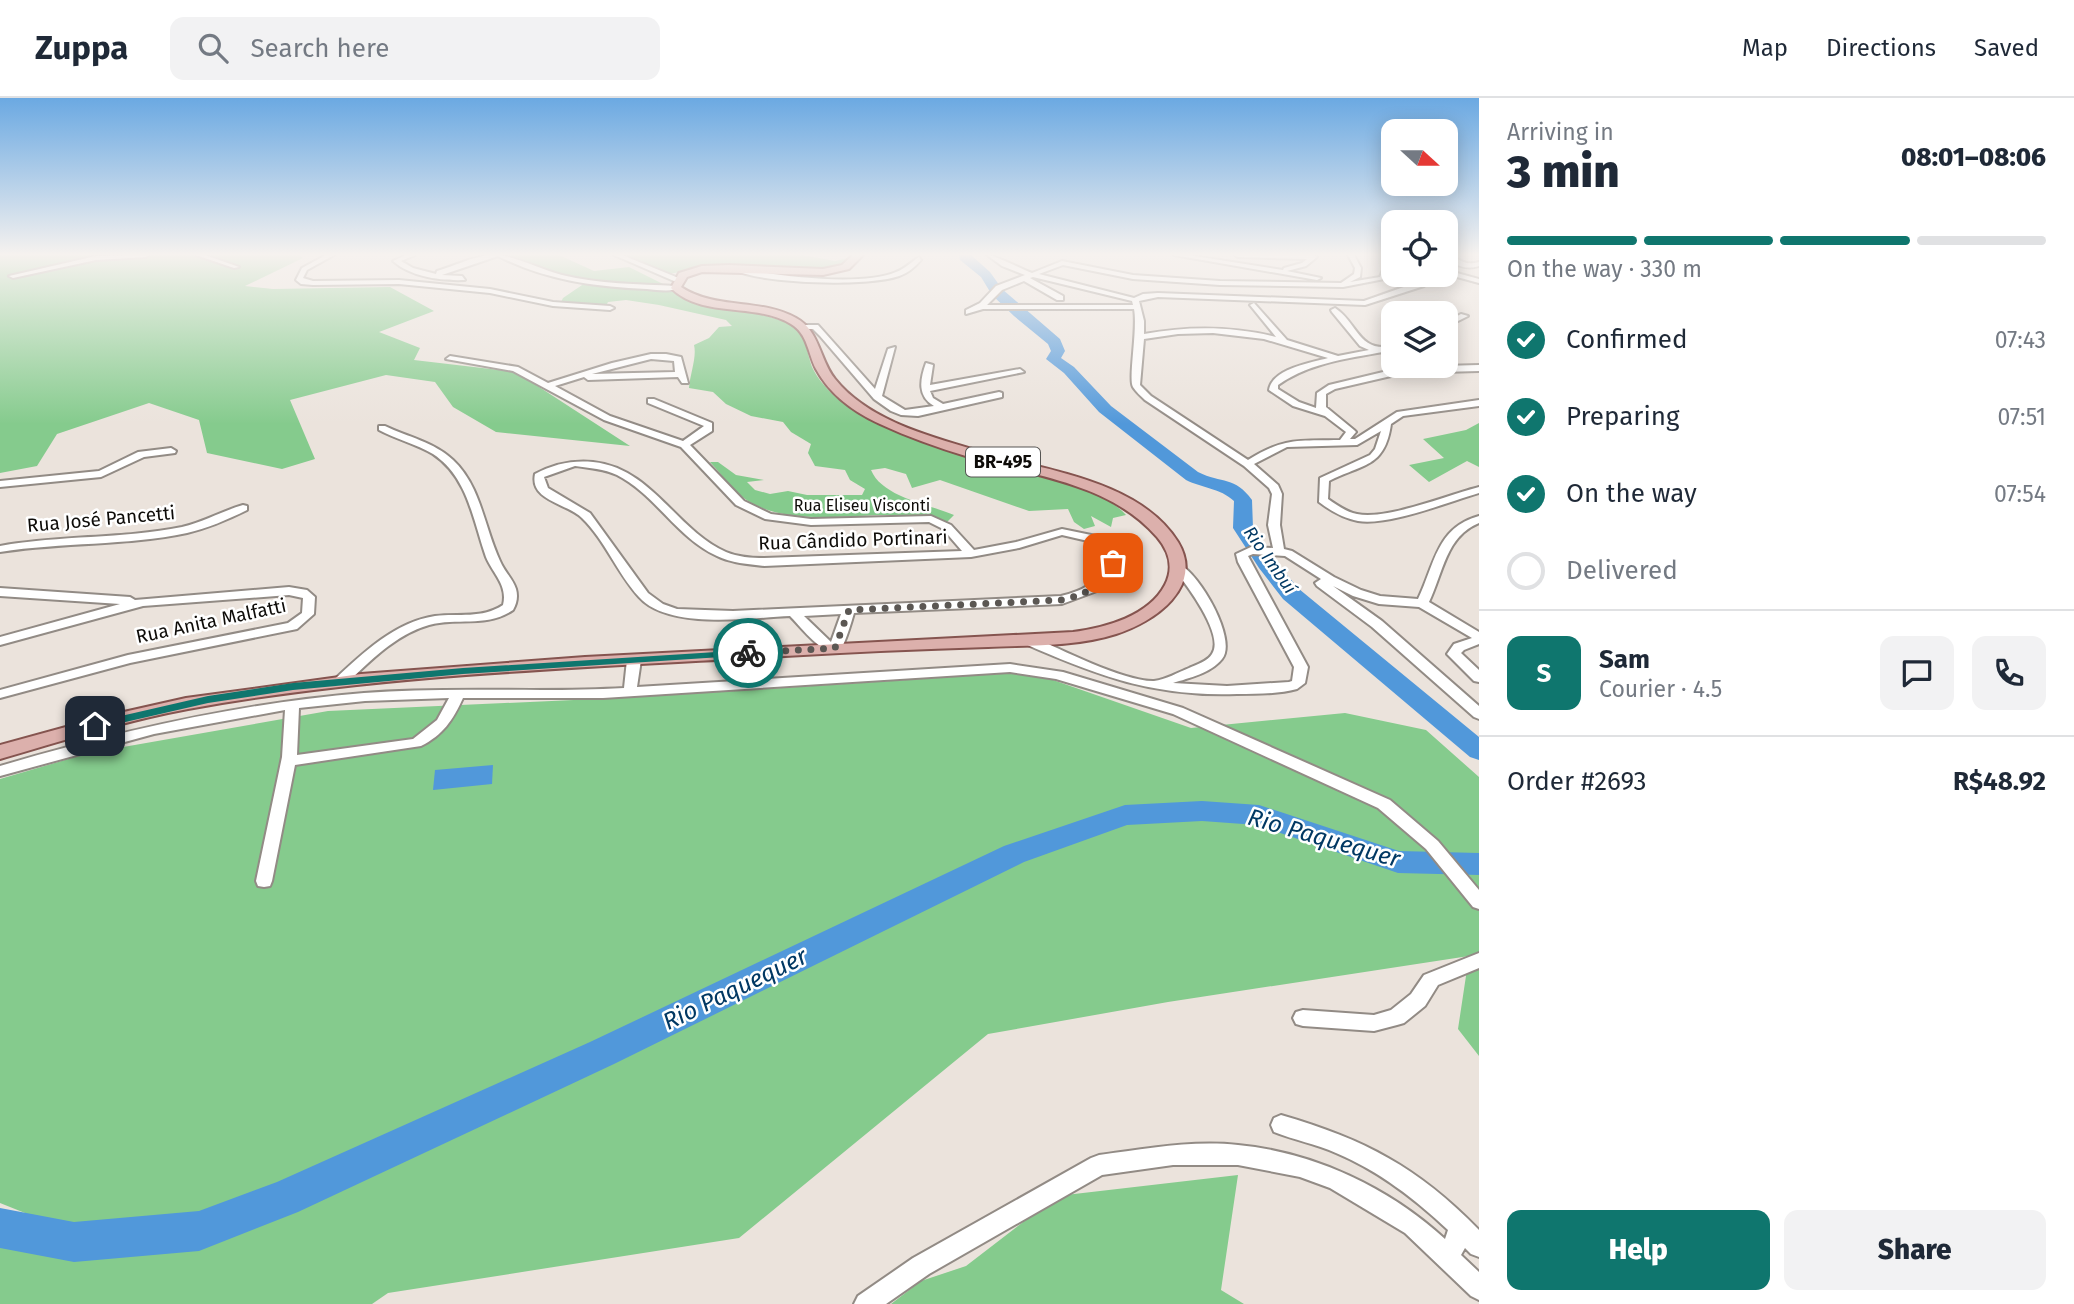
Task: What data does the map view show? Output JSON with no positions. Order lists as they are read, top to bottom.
{
  "streets": {
    "main road": ["BR-495"],
    "street": [
      "Rua Eliseu Visconti",
      "Rua José Pancetti",
      "Rua Cândido Portinari",
      "Rua Anita Malfatti"
    ]
  },
  "crossings": [
    ["Rua Eliseu Visconti", "Rua Cândido Portinari"]
  ],
  "water": ["Rio Imbuí", "Rio Paquequer"],
  "north": "right",
  "page": {
    "header": "Zuppa",
    "search": "Search here",
    "nav": ["Map", "Directions", "Saved"],
    "heading": ["3 min", "Arriving in", "08:01–08:06"],
    "panel": [
      "Sam",
      "Courier · 4.5",
      "Order #2693",
      "R$48.92"
    ],
    "bar": "On the way · 330 m",
    "list": [
      ["Confirmed", "07:43"],
      ["Preparing", "07:51"],
      ["On the way", "07:54"],
      "Delivered"
    ],
    "round": "S",
    "buttons": ["Help", "Share"]
  }
}
